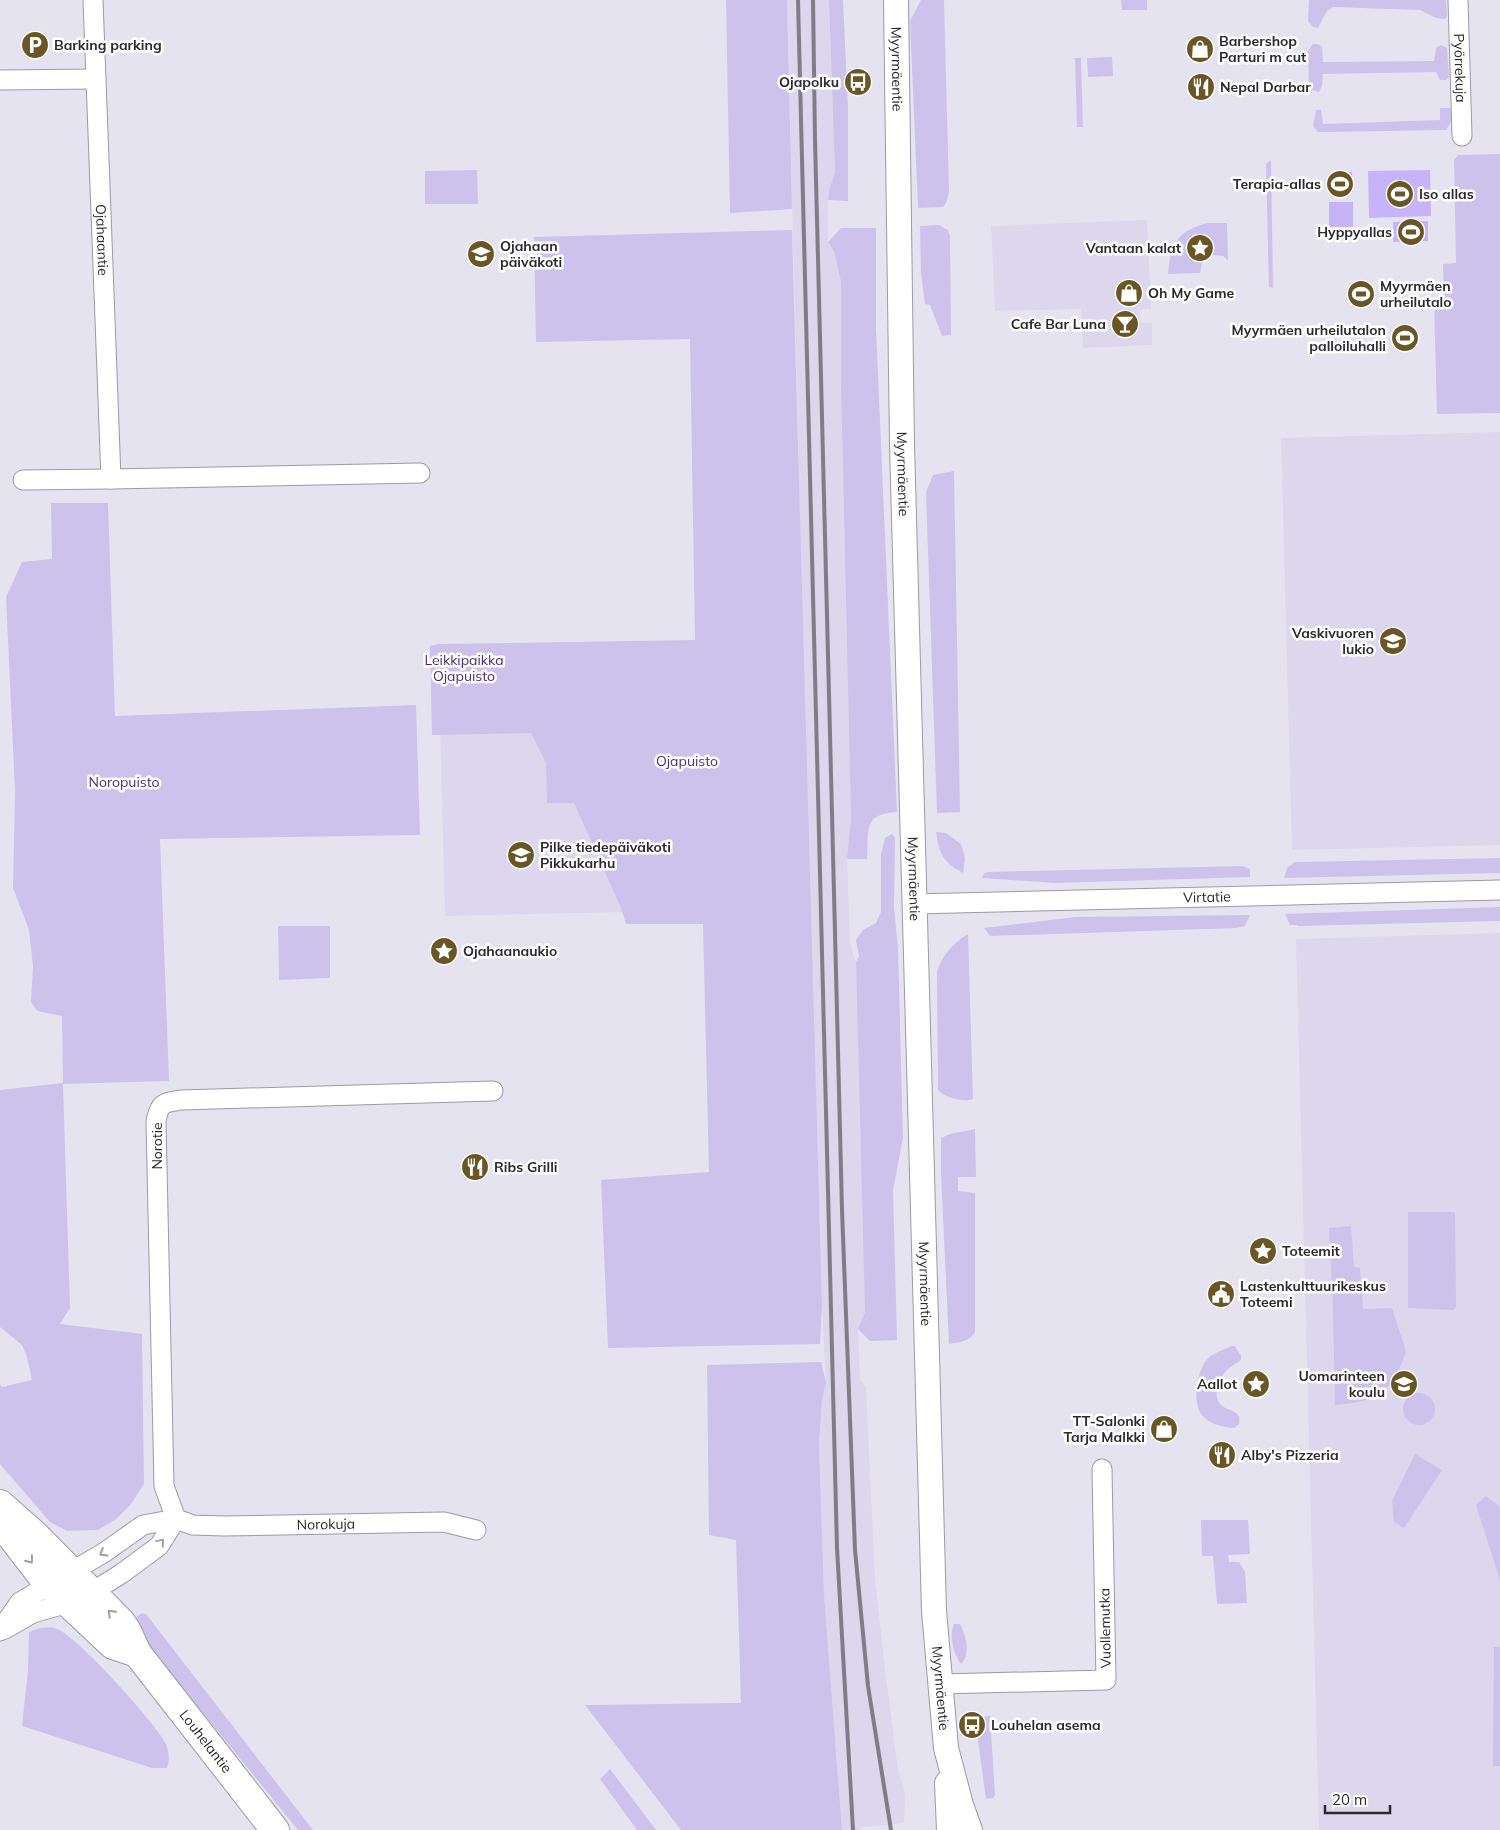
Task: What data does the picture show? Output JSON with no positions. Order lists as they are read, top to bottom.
{
  "streets": {
    "main road": ["Louhelantie"],
    "street": [
      "Pyörrekuja",
      "Myyrmäentie",
      "Ojahaantie",
      "Virtatie",
      "Norotie",
      "Norokuja",
      "Vuollemutka"
    ]
  },
  "crossings": [
    ["Myyrmäentie", "Virtatie"],
    ["Myyrmäentie", "Vuollemutka"],
    ["Norotie", "Norokuja"],
    ["Norokuja", "Louhelantie"]
  ],
  "parks": ["Leikkipaikka Ojapuisto", "Ojapuisto", "Noropuisto"],
  "places": {
    "parking": ["Barking parking"],
    "shop": ["Barbershop Parturi m cut", "Oh My Game", "TT-Salonki Tarja Malkki"],
    "bus stop": ["Ojapolku", "Louhelan asema"],
    "restaurant": ["Nepal Darbar", "Ribs Grilli", "Alby's Pizzeria"],
    "sports": [
      "Terapia-allas",
      "Iso allas",
      "Hyppyallas",
      "Myyrmäen urheilutalo",
      "Myyrmäen urheilutalon palloiluhalli"
    ],
    "place": [
      "Vantaan kalat",
      "Ojahaanaukio",
      "Toteemit",
      "Aallot"
    ],
    "school or university": [
      "Ojahaan päiväkoti",
      "Vaskivuoren lukio",
      "Pilke tiedepäiväkoti Pikkukarhu",
      "Uomarinteen koulu"
    ],
    "bar": ["Cafe Bar Luna"],
    "public building": ["Lastenkulttuurikeskus Toteemi"]
  },
  "scale_bar": "20 m"
}
